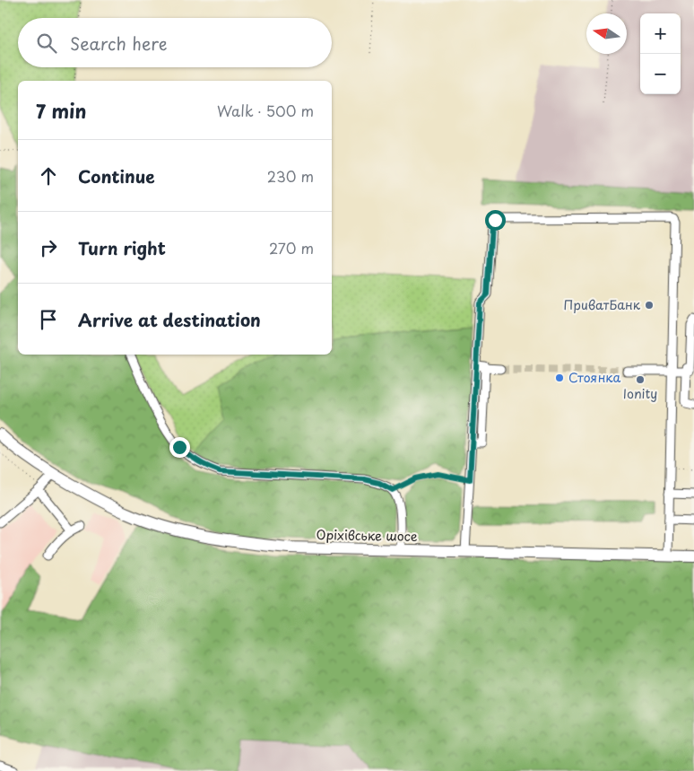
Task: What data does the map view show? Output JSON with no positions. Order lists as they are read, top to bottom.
{
  "streets": {
    "highway": ["Оріхівське шосе"]
  },
  "places": ["ПриватБанк", "Стоянка", "Ionity"],
  "north": "left",
  "page": {
    "map_buttons": ["+", "−"],
    "search": "Search here",
    "heading": ["7 min", "Walk · 500 m"],
    "list": [
      ["Continue", "230 m"],
      ["Turn right", "270 m"],
      "Arrive at destination"
    ]
  }
}
